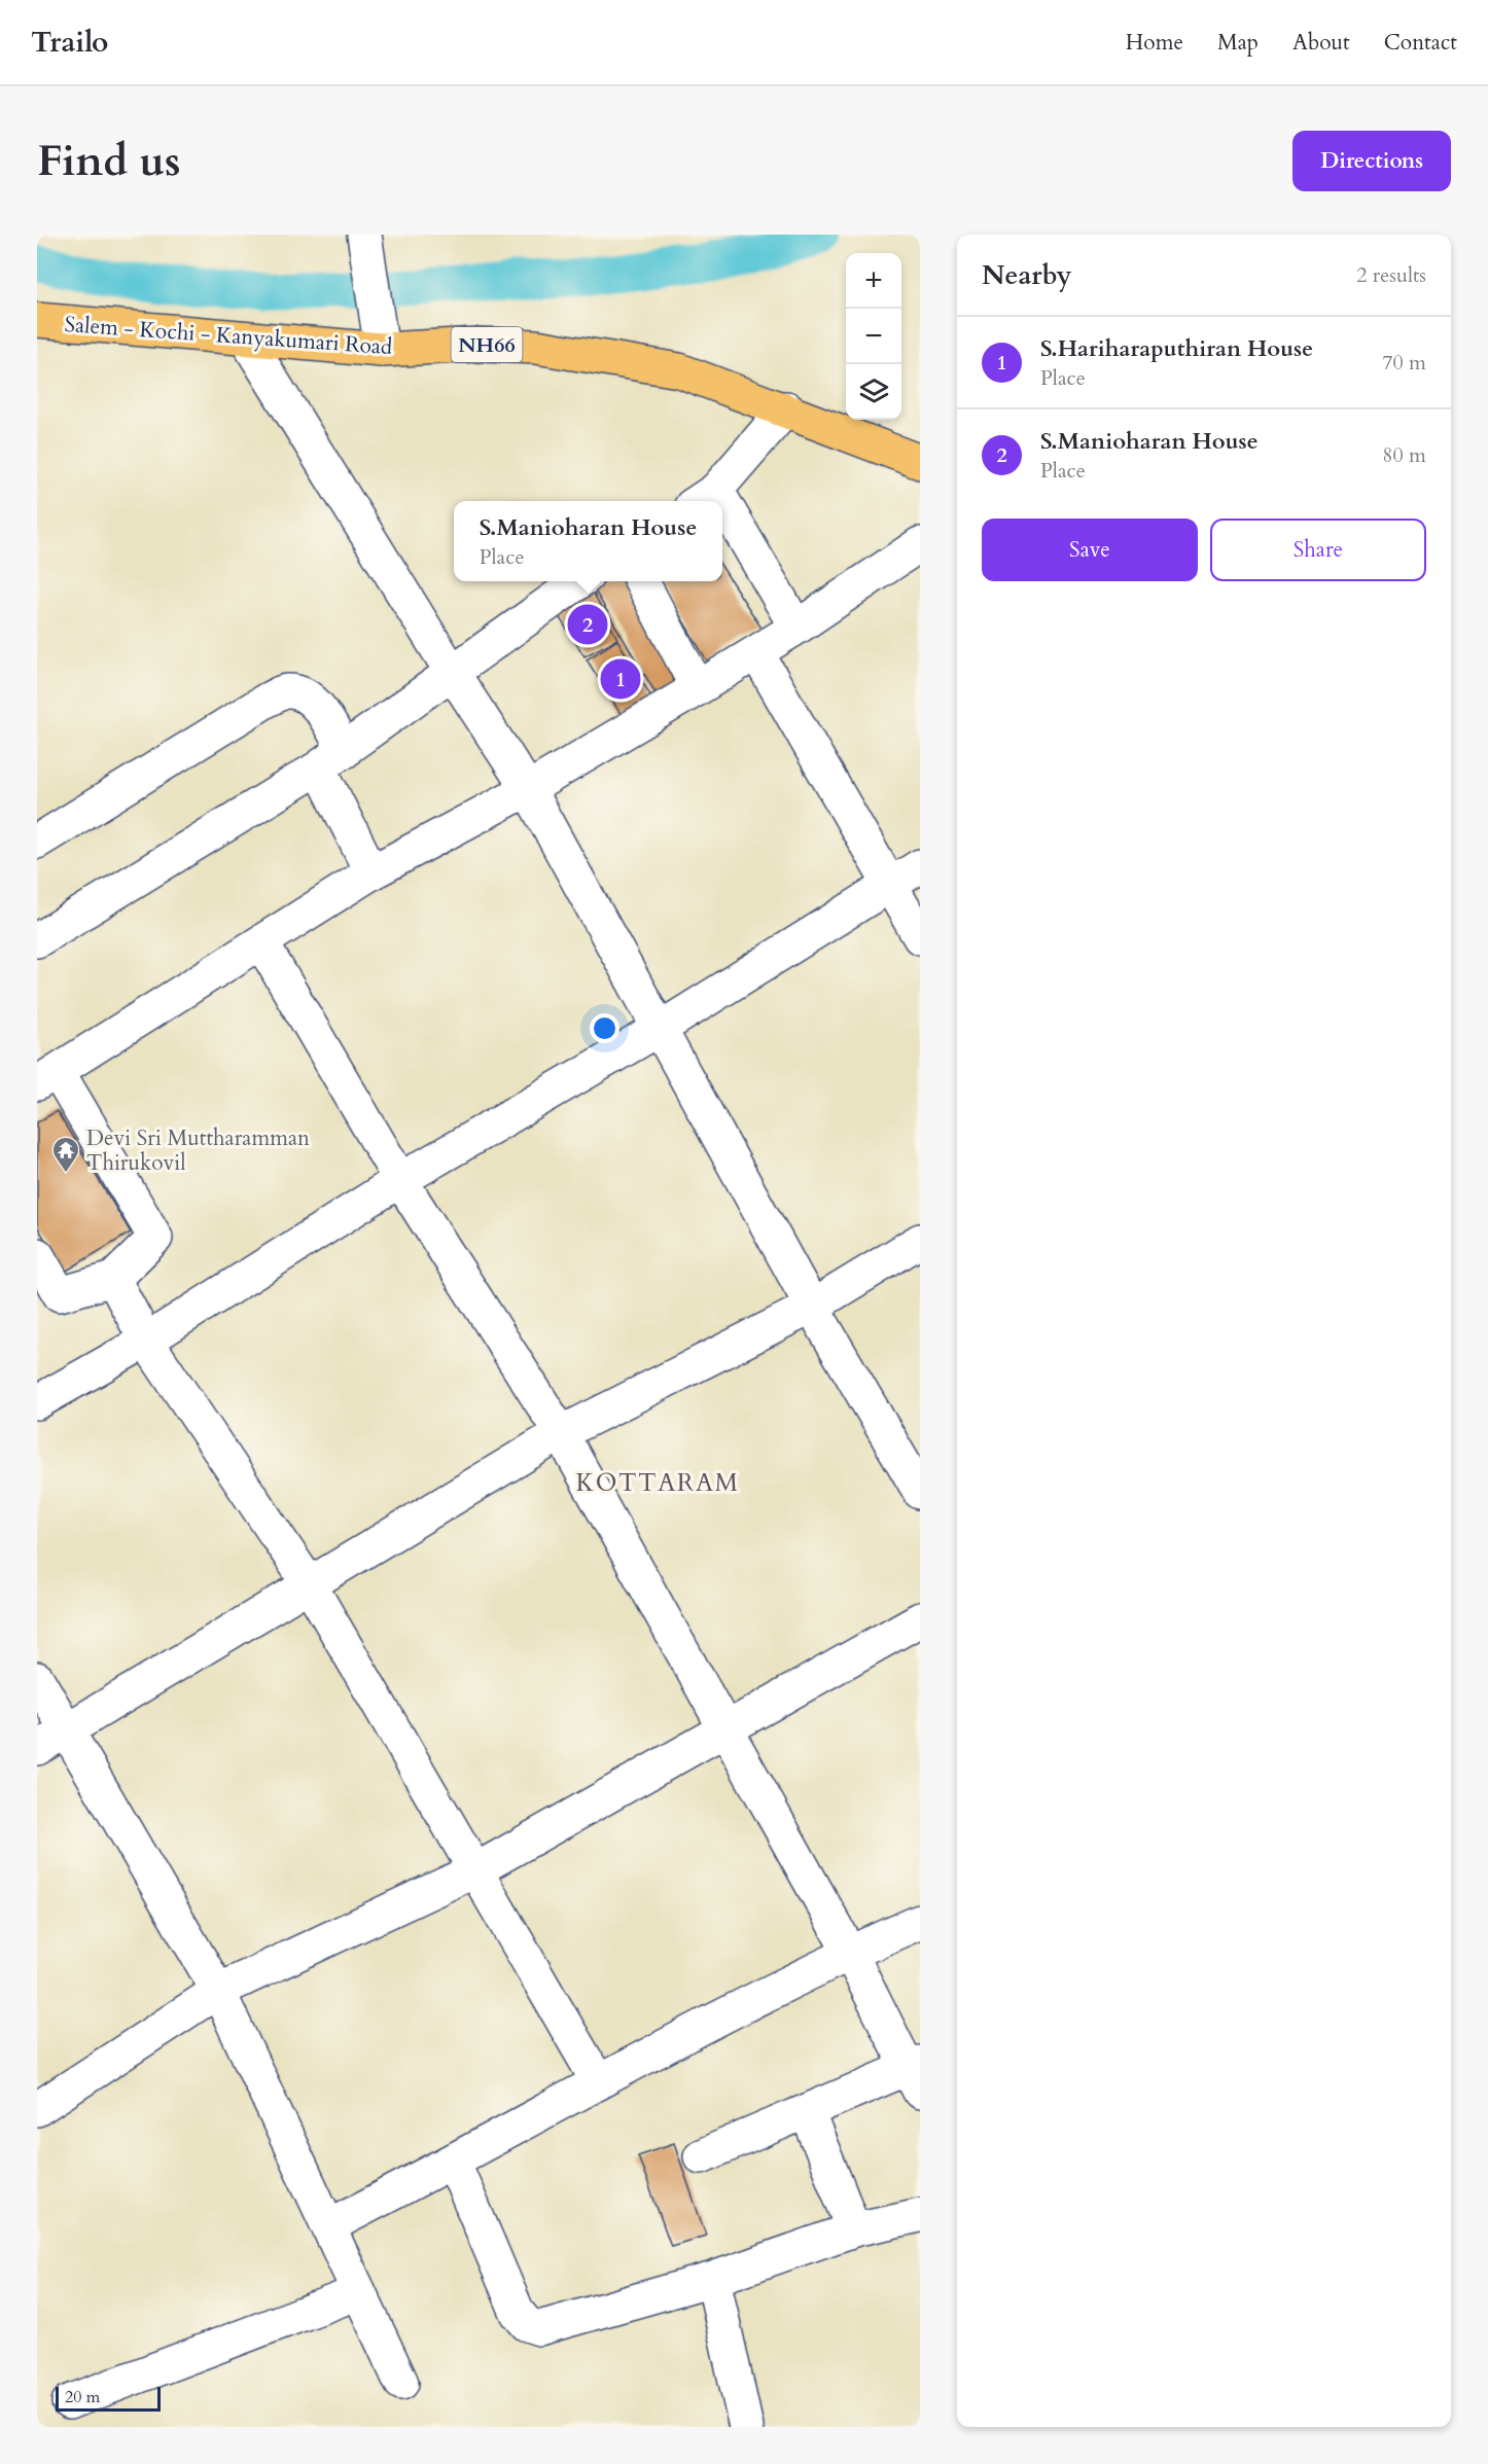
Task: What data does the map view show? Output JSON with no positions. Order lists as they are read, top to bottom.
{
  "streets": {
    "highway": ["Salem - Kochi - Kanyakumari Road", "NH66"]
  },
  "districts": ["KOTTARAM"],
  "places": {
    "temple": ["Devi Sri Muttharamman Thirukovil"]
  },
  "scale_bar": "20 m",
  "page": {
    "header": "Trailo",
    "nav": [
      "Home",
      "Map",
      "About",
      "Contact"
    ],
    "buttons": [
      "Directions",
      ["Save", "Share"]
    ],
    "title": "Find us",
    "heading": ["Nearby", "2 results"],
    "map_buttons": ["+", "−"],
    "list": [
      {
        "mark": "1",
        "name": "S.Hariharaputhiran House",
        "note": "Place",
        "value": "70 m"
      },
      {
        "mark": "2",
        "name": "S.Manioharan House",
        "note": "Place",
        "value": "80 m"
      }
    ],
    "popup": ["S.Manioharan House", "Place"],
    "pins": ["2", "1"],
    "scale": "20 m"
  }
}
